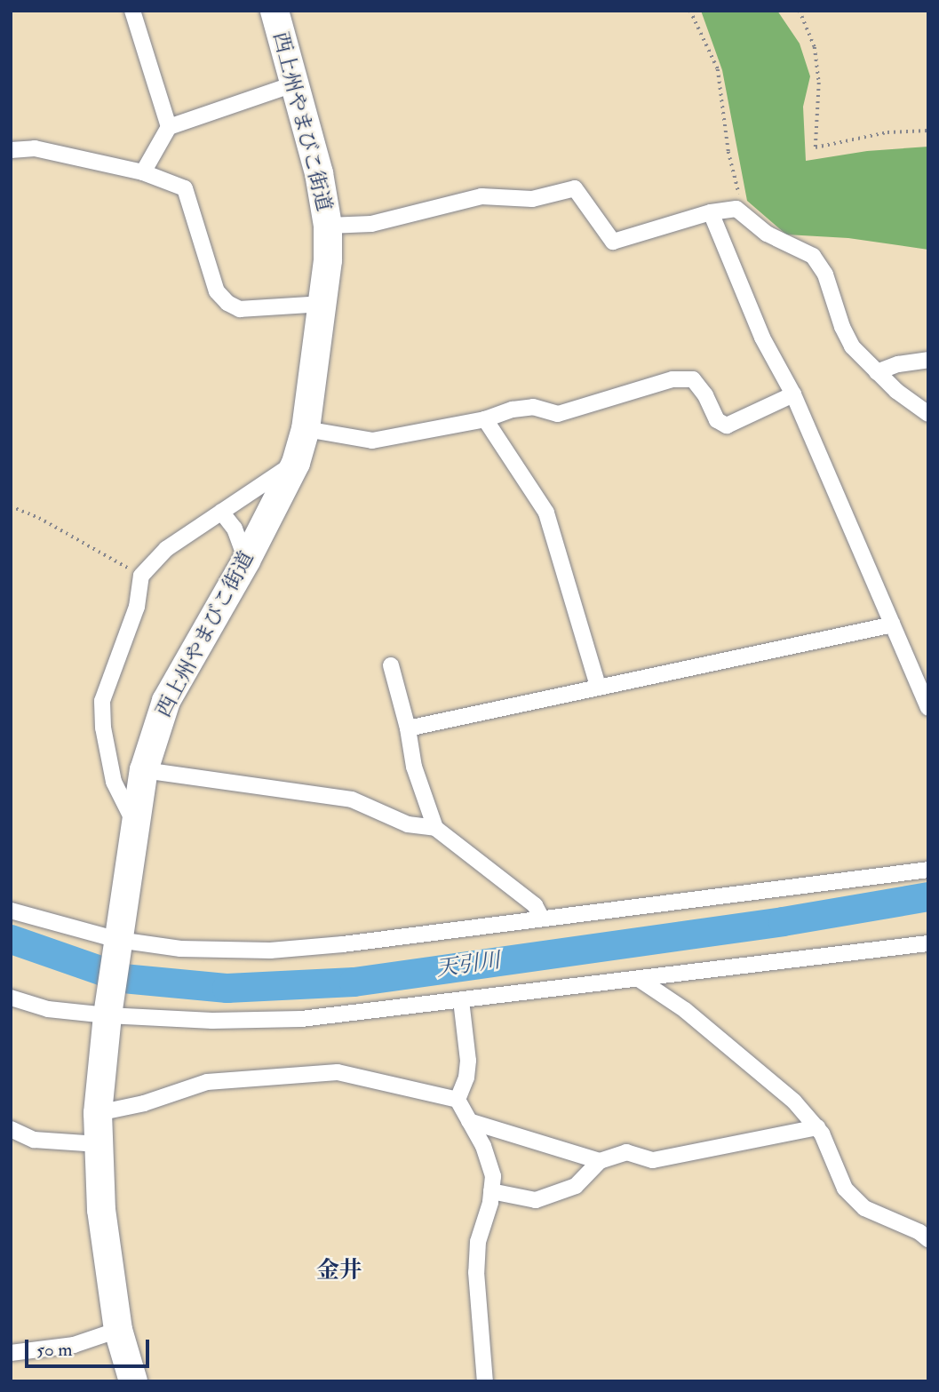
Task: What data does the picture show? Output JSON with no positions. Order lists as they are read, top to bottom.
{
  "streets": {
    "highway": ["西上州やまびこ街道"]
  },
  "districts": ["金井"],
  "water": ["天引川"],
  "scale_bar": "50 m"
}
